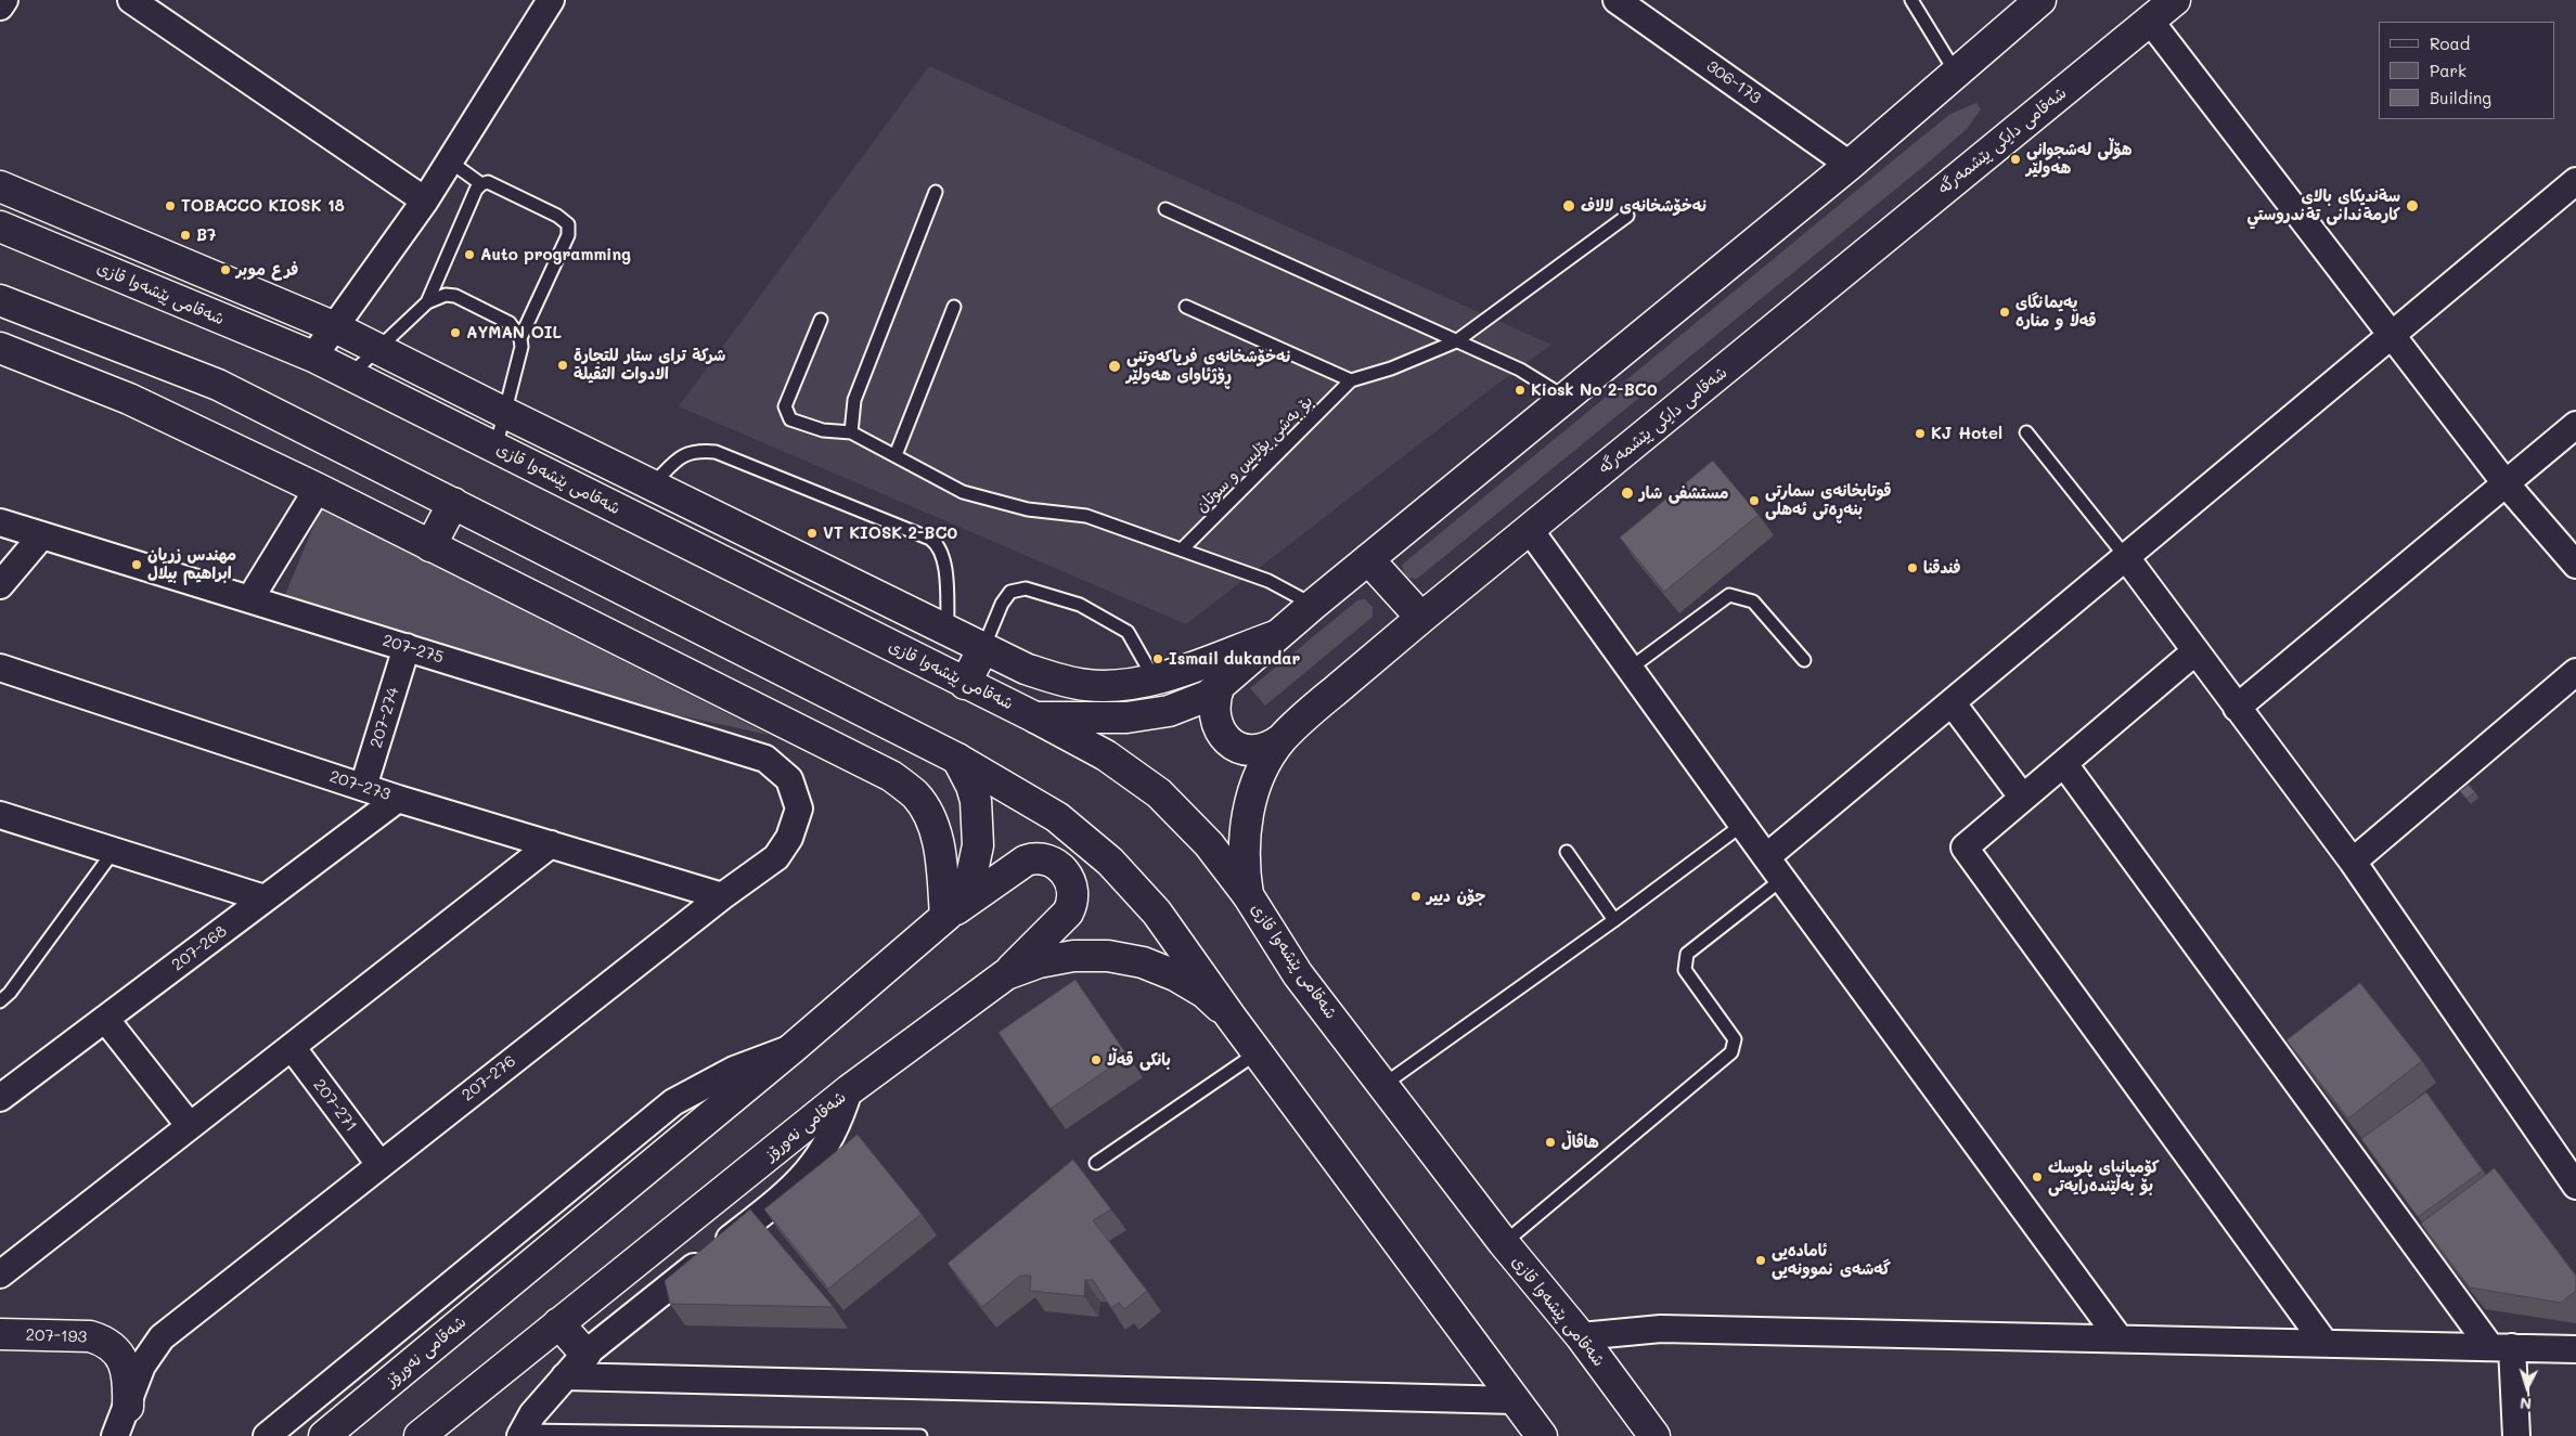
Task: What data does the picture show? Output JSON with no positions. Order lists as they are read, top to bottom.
{
  "streets": {
    "main road": [
      "شەقامی دایکی پێشمەرگە",
      "شەقامی پێشەوا قازی",
      "شەقامی نەورۆز",
      "207-193"
    ],
    "street": [
      "306-173",
      "207-275",
      "207-274",
      "207-273",
      "207-268",
      "207-276",
      "207-271"
    ],
    "lane": ["بۆ بەشی پۆلیس و سوتان"]
  },
  "crossings": [
    ["شەقامی دایکی پێشمەرگە", "شەقامی پێشەوا قازی"],
    ["207-275", "207-274"],
    ["207-275", "207-276"],
    ["207-274", "207-273"],
    ["207-273", "207-268"],
    ["207-273", "207-276"],
    ["207-276", "207-271"],
    ["207-276", "207-193"]
  ],
  "places": [
    "هۆڵی لەشجوانی هەولێر",
    "TOBACCO KIOSK 18",
    "نەخۆشخانەی لالاف",
    "سةنديكاى بالاى كارمةندانى تةندروستي",
    "B7",
    "Auto programming",
    "فرع موبر",
    "پەیمانگای قەلا و منارە",
    "AYMAN OIL",
    "شركة ترای ستار للتجارة الادوات الثقيلة",
    "نەخۆشخانەی فریاکەوتنی ڕۆژئاوای هەولێر",
    "Kiosk No 2-BC0",
    "KJ Hotel",
    "مستشفى شار",
    "قوتابخانەی سمارتی بنەڕەتی ئەهلی",
    "VT KIOSK 2-BC0",
    "مهندس زريان ابراهيم بيلال",
    "فندقنا",
    "Ismail dukandar",
    "جۆن دییر",
    "بانکی قەڵا",
    "هاڤاڵ",
    "کۆمپانیای پلوسك بۆ بەڵێندەرایەتی",
    "ئامادەیی گەشەی نموونەیی"
  ],
  "legend": ["Road", "Park", "Building"],
  "north": "bottom"
}
